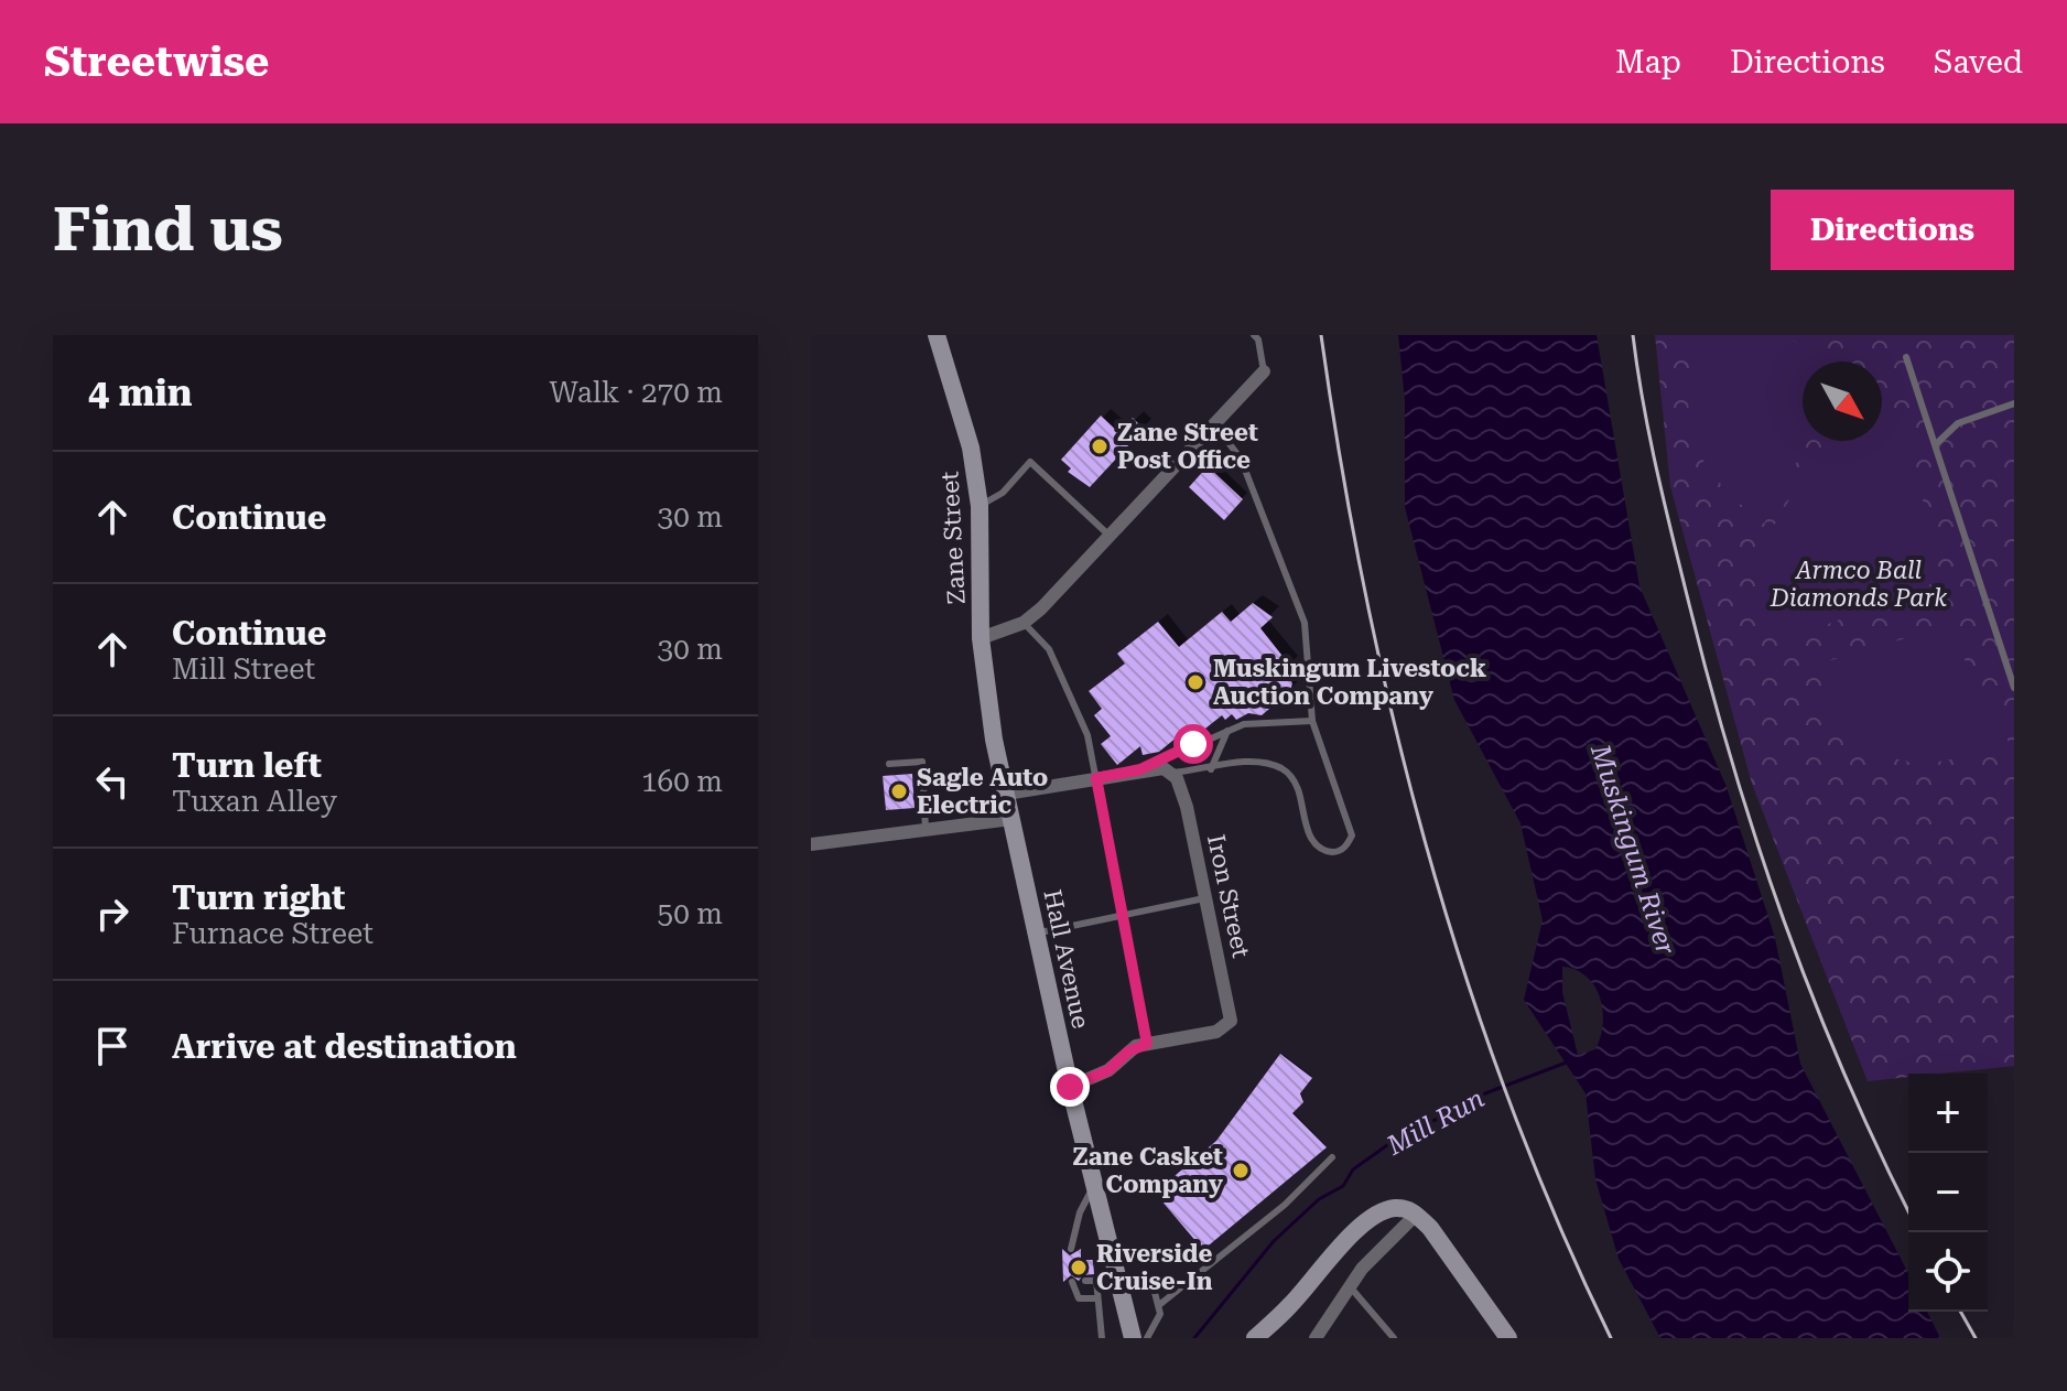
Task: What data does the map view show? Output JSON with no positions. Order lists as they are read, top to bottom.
{
  "streets": {
    "main road": ["Zane Street", "Hall Avenue"],
    "street": ["Iron Street"]
  },
  "crossings": [
    ["Zane Street", "Hall Avenue"]
  ],
  "water": ["Muskingum River", "Mill Run"],
  "parks": ["Armco Ball Diamonds Park"],
  "places": [
    "Zane Street Post Office",
    "Muskingum Livestock Auction Company",
    "Sagle Auto Electric",
    "Zane Casket Company",
    "Riverside Cruise-In"
  ],
  "north": "bottom right",
  "page": {
    "header": "Streetwise",
    "nav": ["Map", "Directions", "Saved"],
    "buttons": "Directions",
    "title": "Find us",
    "heading": ["4 min", "Walk · 270 m"],
    "list": [
      ["Continue", "30 m"],
      ["Continue", "Mill Street", "30 m"],
      ["Turn left", "Tuxan Alley", "160 m"],
      ["Turn right", "Furnace Street", "50 m"],
      "Arrive at destination"
    ],
    "map_buttons": ["+", "−"]
  }
}
